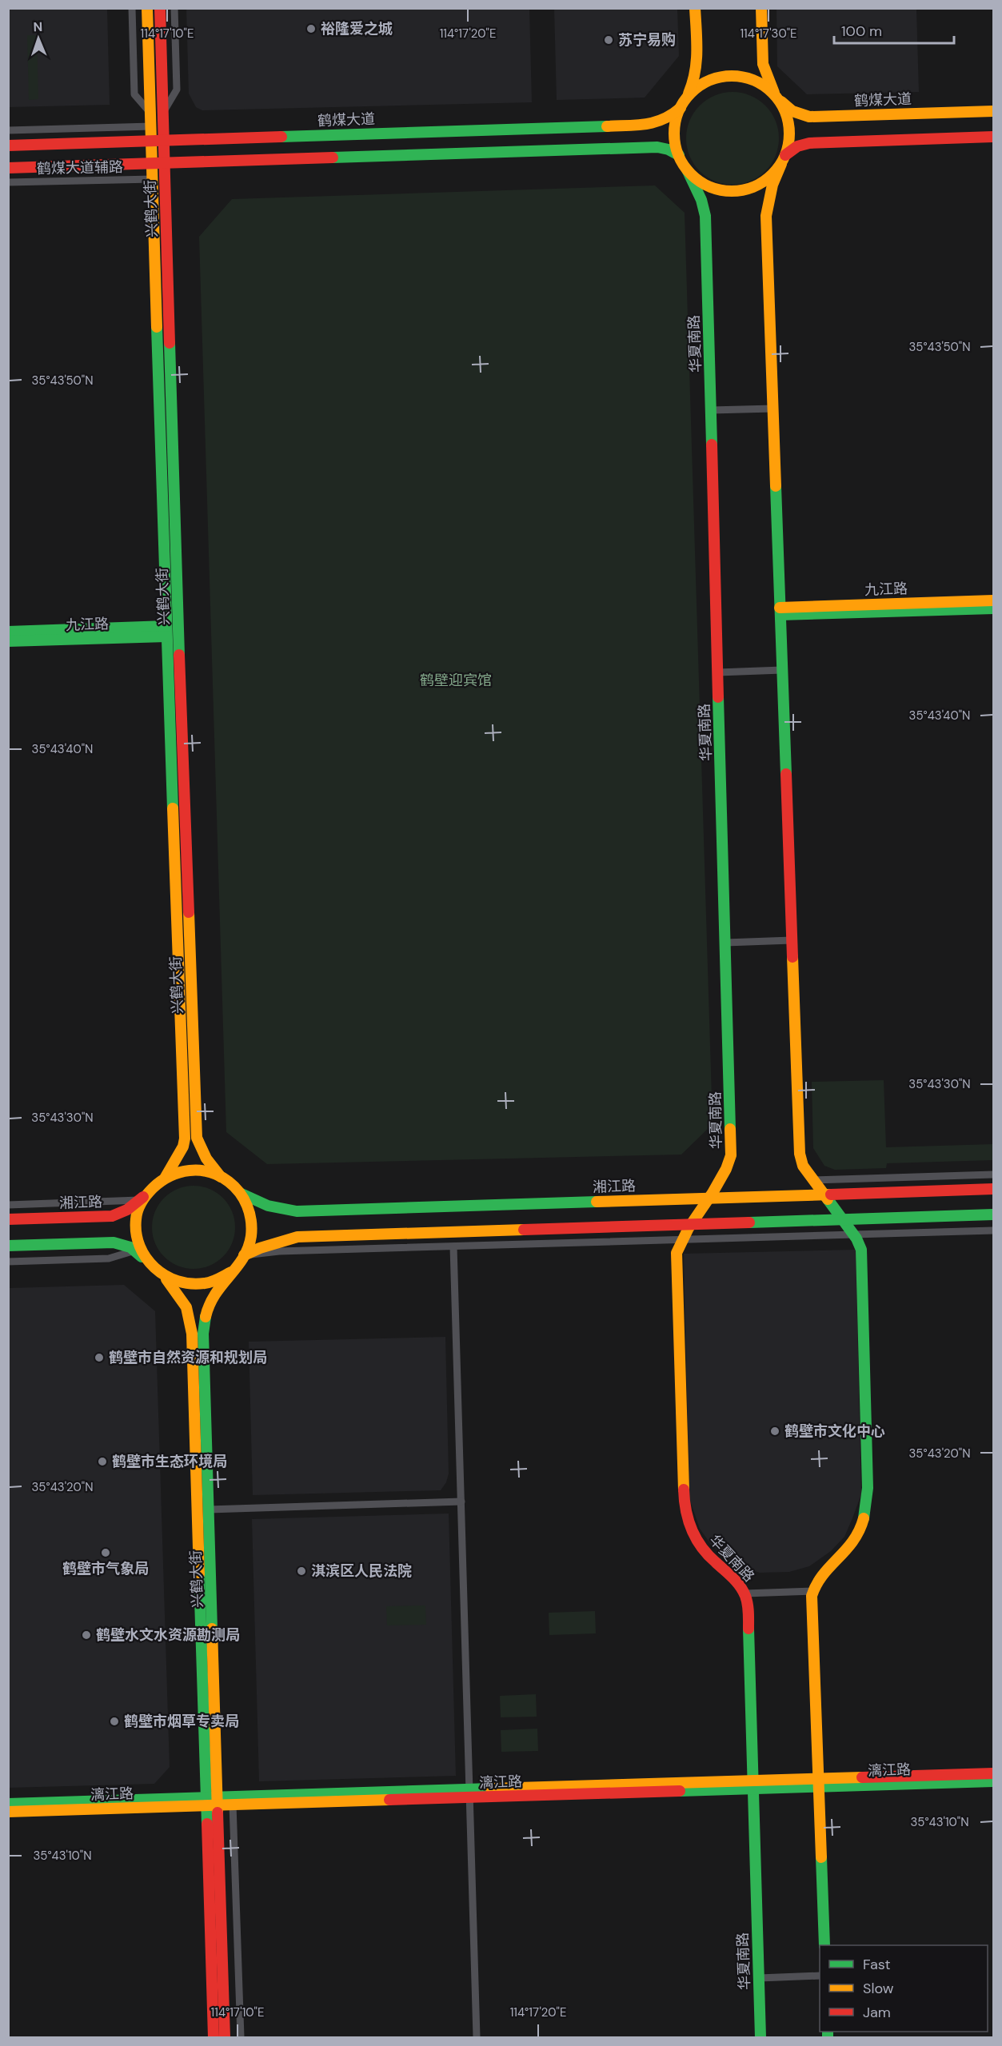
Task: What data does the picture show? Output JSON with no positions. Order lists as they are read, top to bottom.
{
  "streets": {
    "main road": [
      "鹤煤大道",
      "兴鹤大街",
      "华夏南路",
      "九江路",
      "湘江路",
      "漓江路"
    ],
    "street": ["鹤煤大道辅路"]
  },
  "crossings": [
    ["鹤煤大道", "兴鹤大街"],
    ["鹤煤大道", "华夏南路"],
    ["鹤煤大道辅路", "兴鹤大街"],
    ["兴鹤大街", "九江路"],
    ["兴鹤大街", "湘江路"],
    ["兴鹤大街", "漓江路"],
    ["华夏南路", "湘江路"],
    ["华夏南路", "漓江路"]
  ],
  "parks": ["鹤壁迎宾馆"],
  "places": [
    "裕隆爱之城",
    "苏宁易购",
    "鹤壁市自然资源和规划局",
    "鹤壁市文化中心",
    "鹤壁市生态环境局",
    "鹤壁市气象局",
    "淇滨区人民法院",
    "鹤壁水文水资源勘测局",
    "鹤壁市烟草专卖局"
  ],
  "legend": ["Fast", "Slow", "Jam"],
  "scale_bar": "100 m",
  "north": "top",
  "coordinates": [
    "114°17'10\"E",
    "114°17'20\"E",
    "114°17'30\"E",
    "35°43'50\"N",
    "35°43'40\"N",
    "35°43'30\"N",
    "35°43'20\"N",
    "35°43'10\"N"
  ]
}
